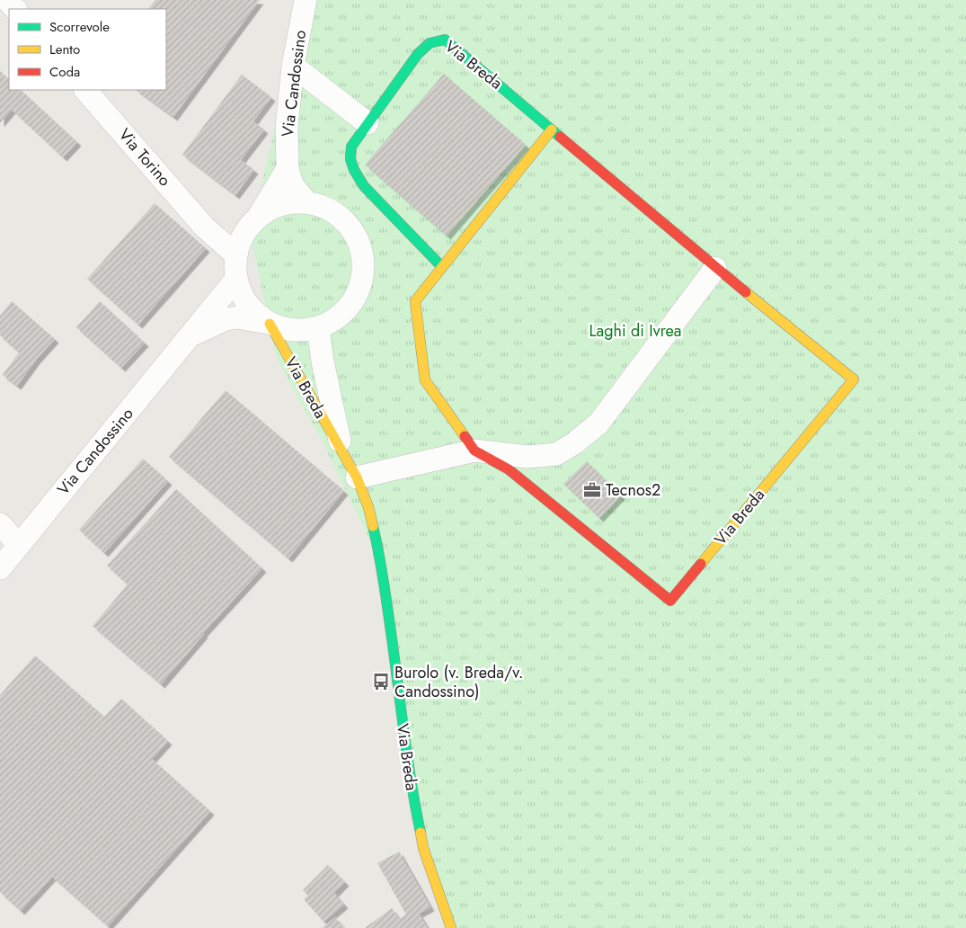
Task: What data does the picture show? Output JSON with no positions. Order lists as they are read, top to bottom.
{
  "streets": {
    "street": ["Via Breda", "Via Candossino", "Via Torino"]
  },
  "crossings": [
    ["Via Breda", "Via Candossino"],
    ["Via Breda", "Via Torino"],
    ["Via Candossino", "Via Torino"]
  ],
  "parks": ["Laghi di Ivrea"],
  "places": {
    "office": ["Tecnos2"],
    "bus stop": ["Burolo (v. Breda/v. Candossino)"]
  },
  "legend": ["Scorrevole", "Lento", "Coda"]
}
